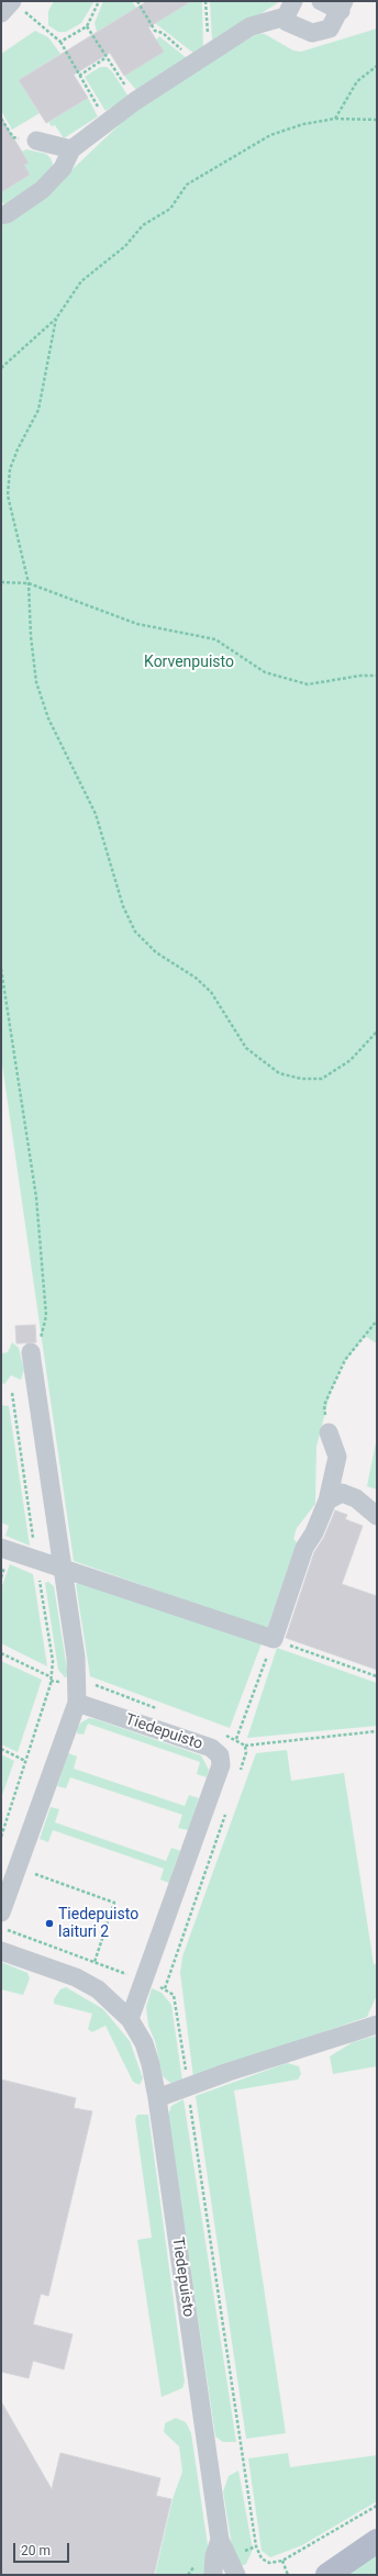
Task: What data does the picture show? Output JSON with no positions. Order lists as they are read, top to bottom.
{
  "streets": {
    "street": ["Tiedepuisto"]
  },
  "parks": ["Korvenpuisto"],
  "places": ["Tiedepuisto laituri 2"],
  "scale_bar": "20 m"
}
